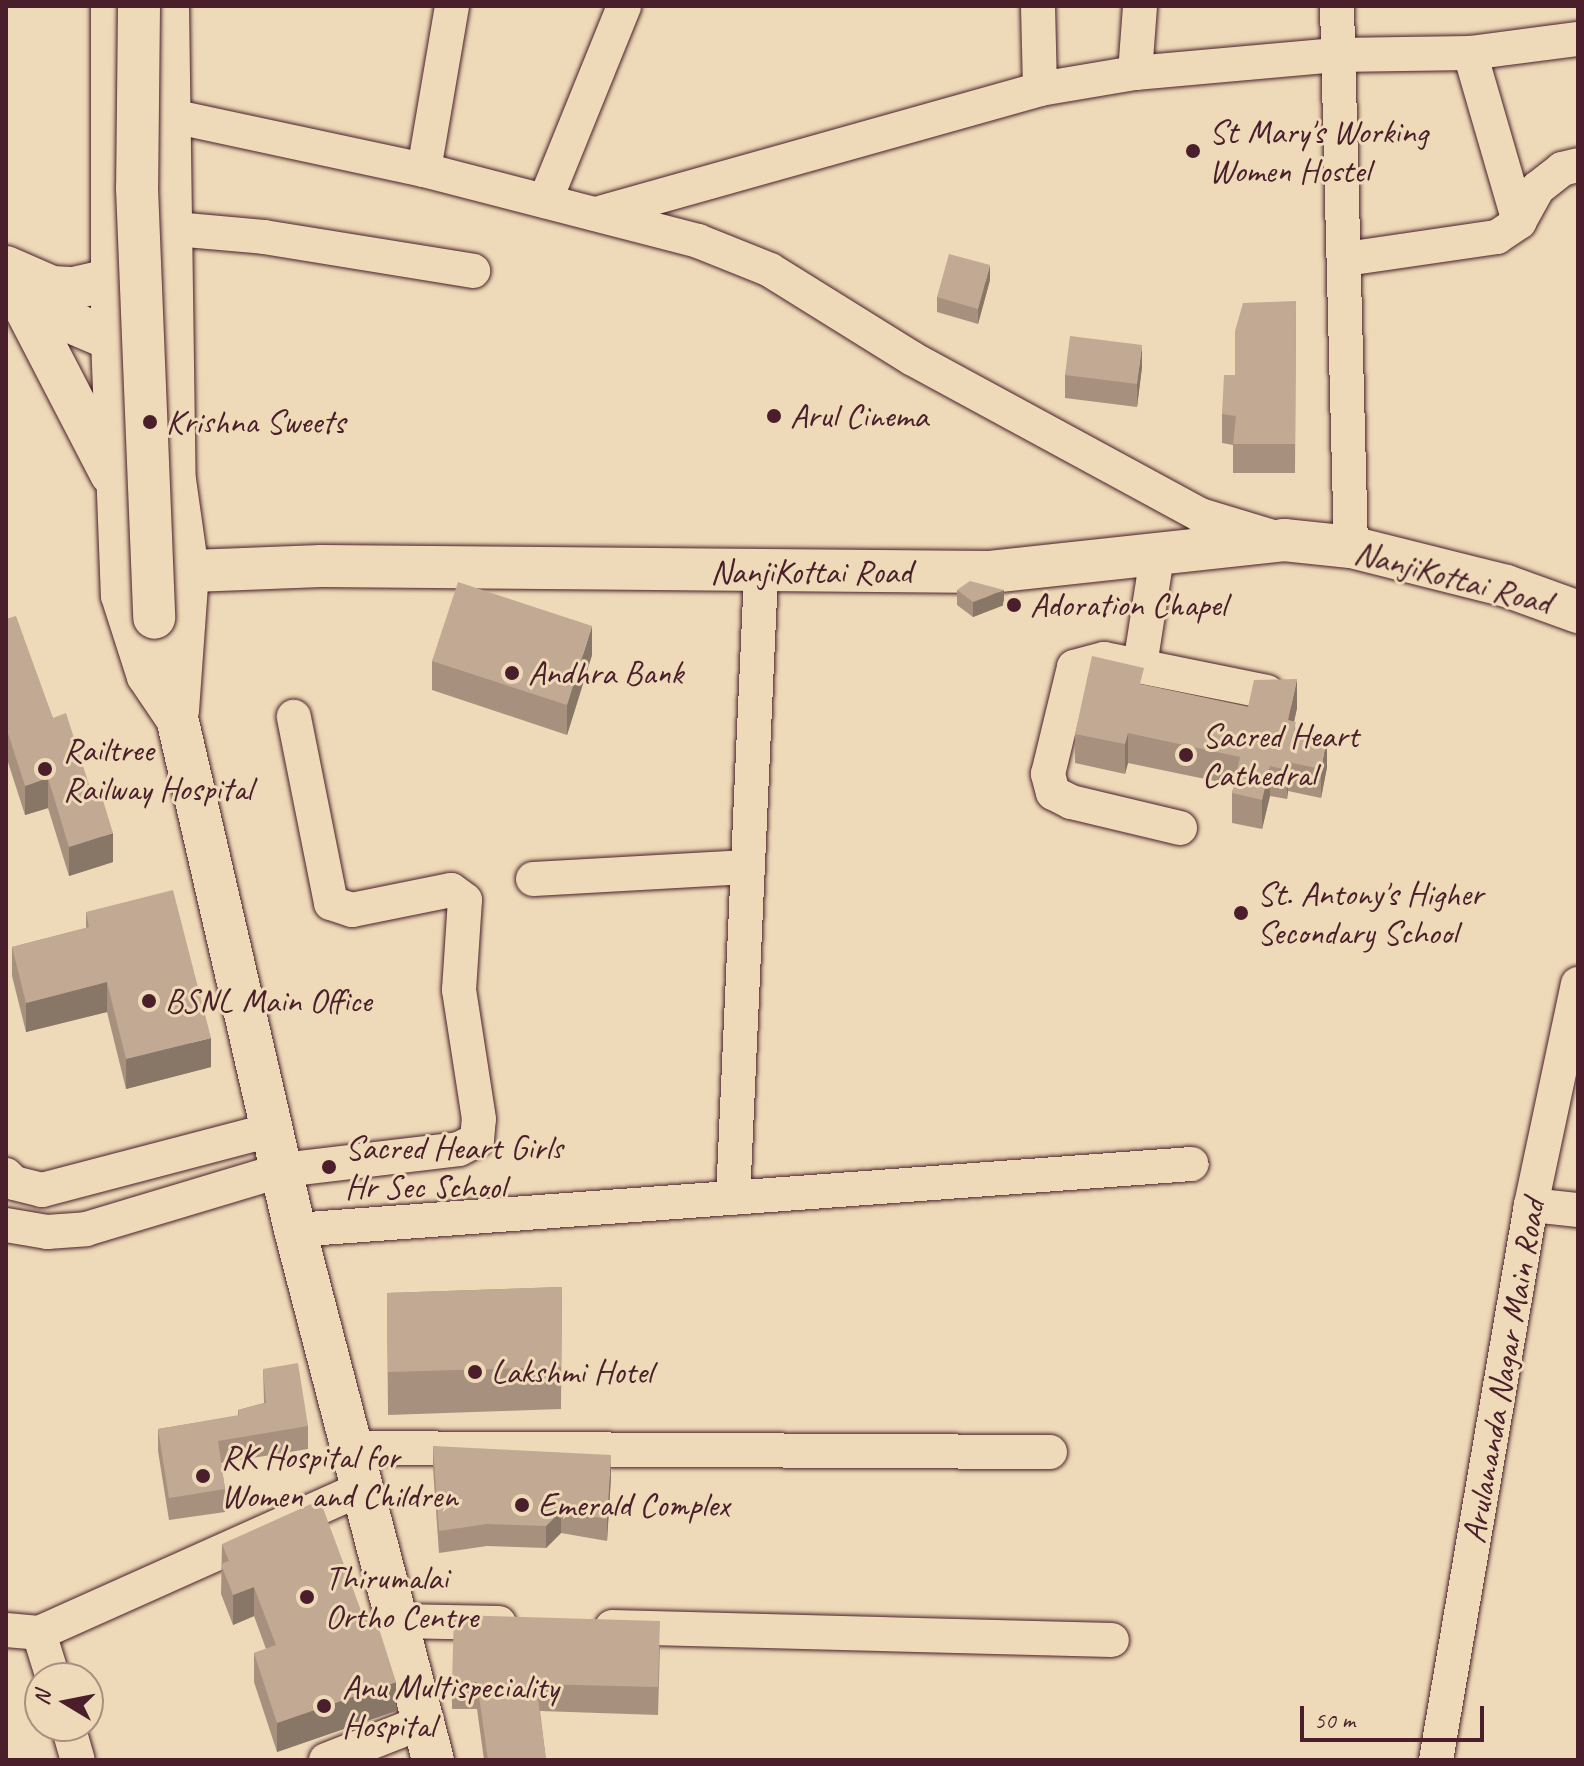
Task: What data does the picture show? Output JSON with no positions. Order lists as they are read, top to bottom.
{
  "streets": {
    "main road": ["NanjiKottai Road"],
    "street": ["Arulananda Nagar Main Road"]
  },
  "places": [
    "St Mary's Working Women Hostel",
    "Arul Cinema",
    "Krishna Sweets",
    "Adoration Chapel",
    "Andhra Bank",
    "Sacred Heart Cathedral",
    "Railtree Railway Hospital",
    "St. Antony's Higher Secondary School",
    "BSNL Main Office",
    "Sacred Heart Girls Hr Sec School",
    "Lakshmi Hotel",
    "RK Hospital for Women and Children",
    "Emerald Complex",
    "Thirumalai Ortho Centre",
    "Anu Multispeciality Hospital"
  ],
  "scale_bar": "50 m",
  "north": "left"
}
